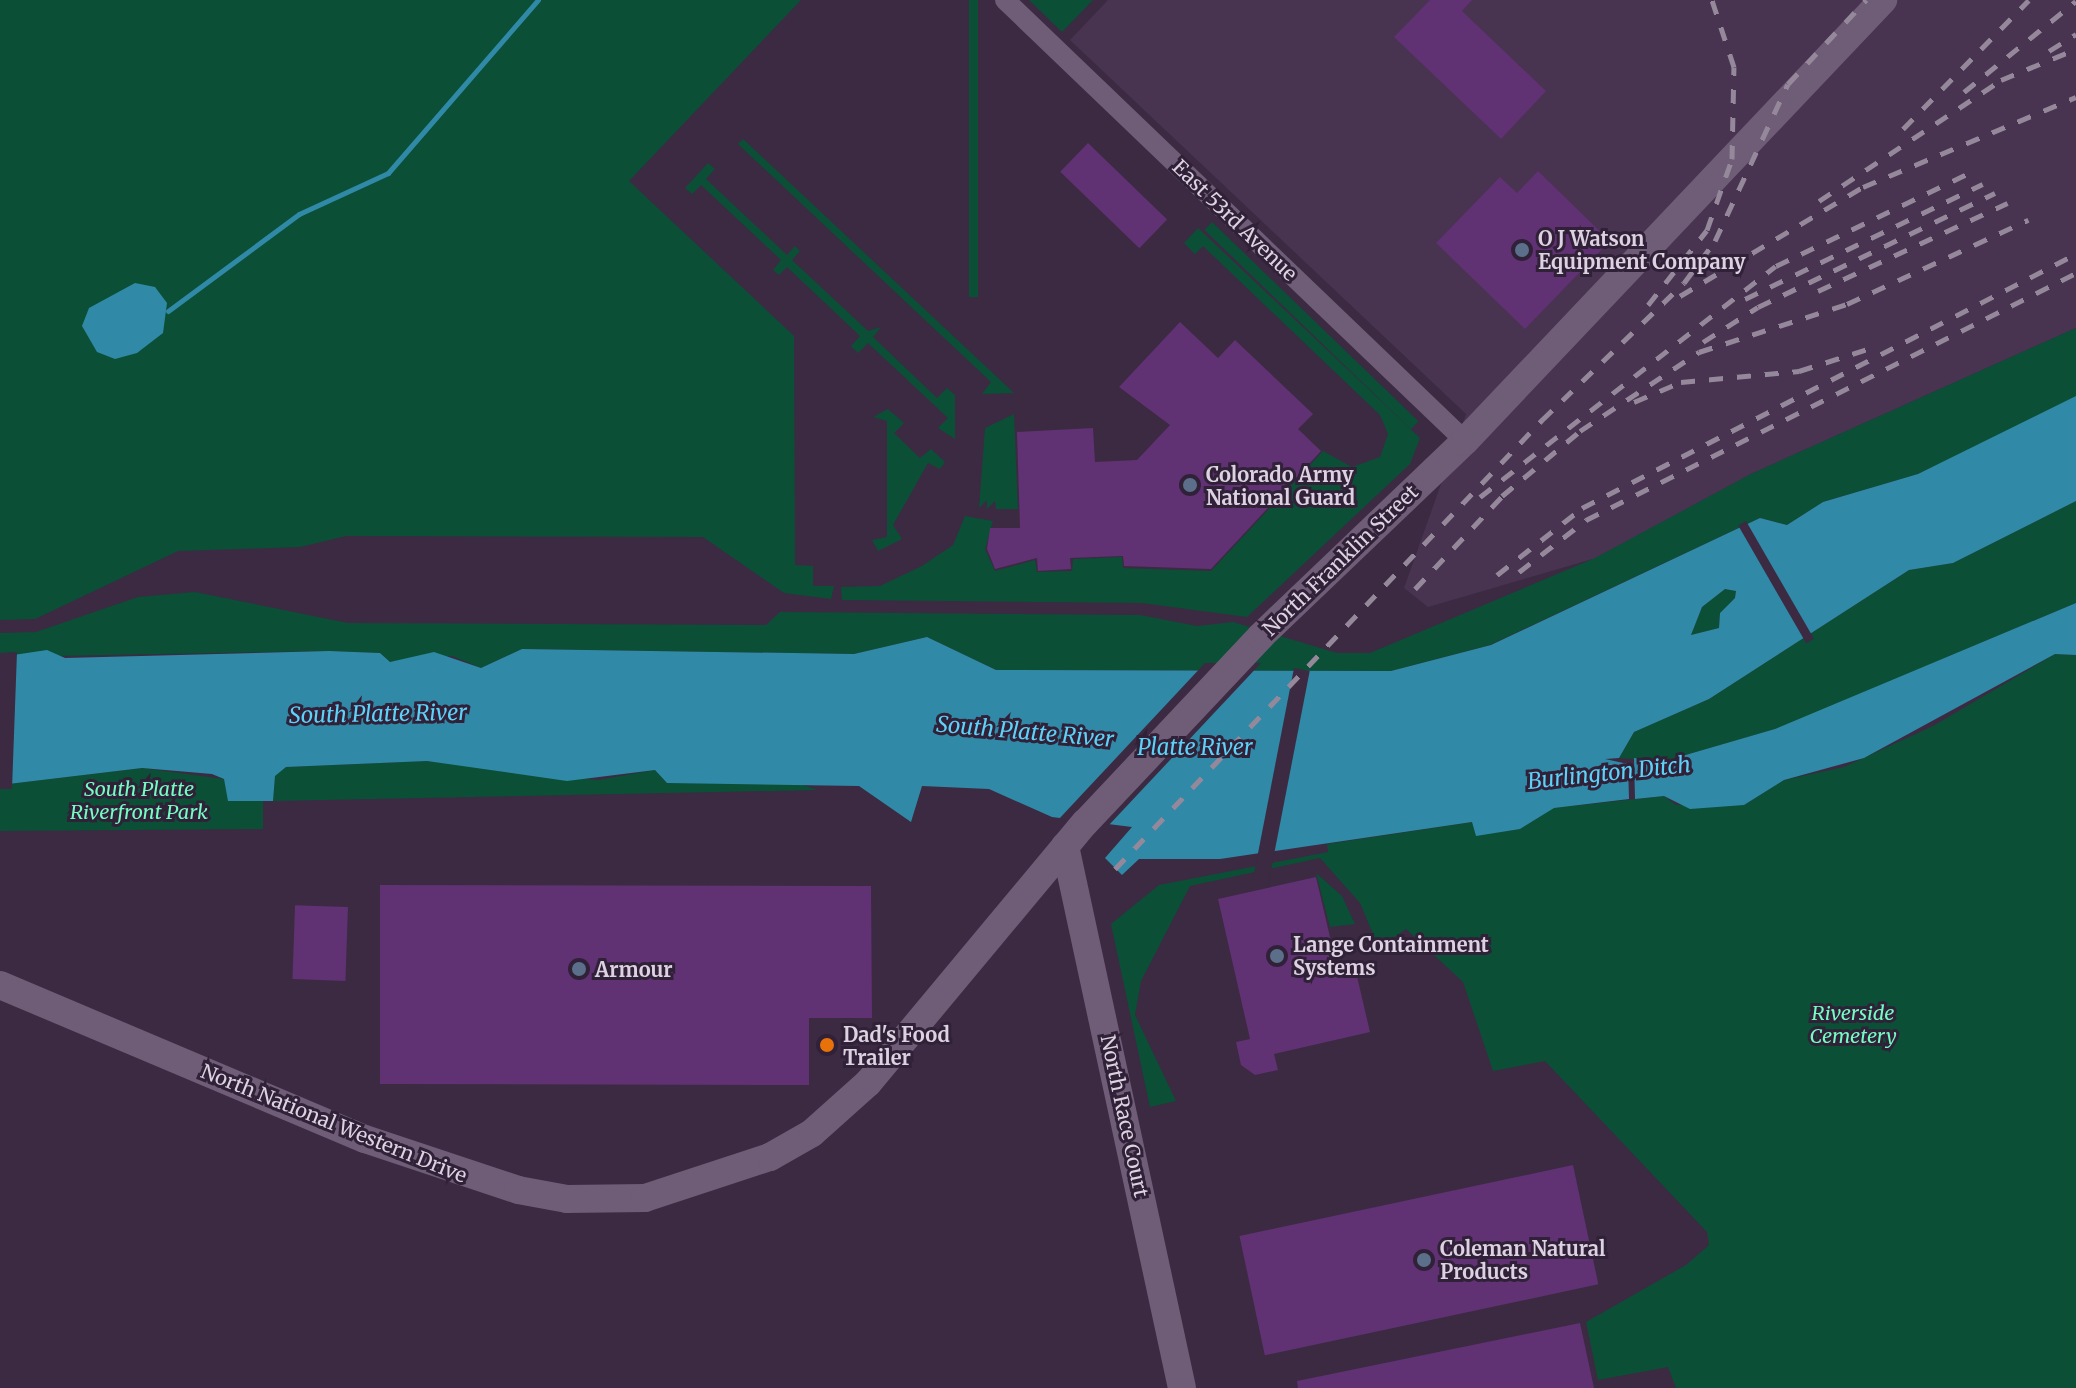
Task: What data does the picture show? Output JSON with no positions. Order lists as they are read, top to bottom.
{
  "streets": {
    "street": [
      "East 53rd Avenue",
      "North Franklin Street",
      "North Race Court",
      "North National Western Drive"
    ]
  },
  "crossings": [
    ["East 53rd Avenue", "North Franklin Street"],
    ["North Franklin Street", "North Race Court"],
    ["North Franklin Street", "North National Western Drive"]
  ],
  "water": ["South Platte River", "Platte River", "Burlington Ditch"],
  "parks": ["South Platte Riverfront Park", "Riverside Cemetery"],
  "places": [
    "O J Watson Equipment Company",
    "Colorado Army National Guard",
    "Lange Containment Systems",
    "Armour",
    "Dad's Food Trailer",
    "Coleman Natural Products"
  ]
}
